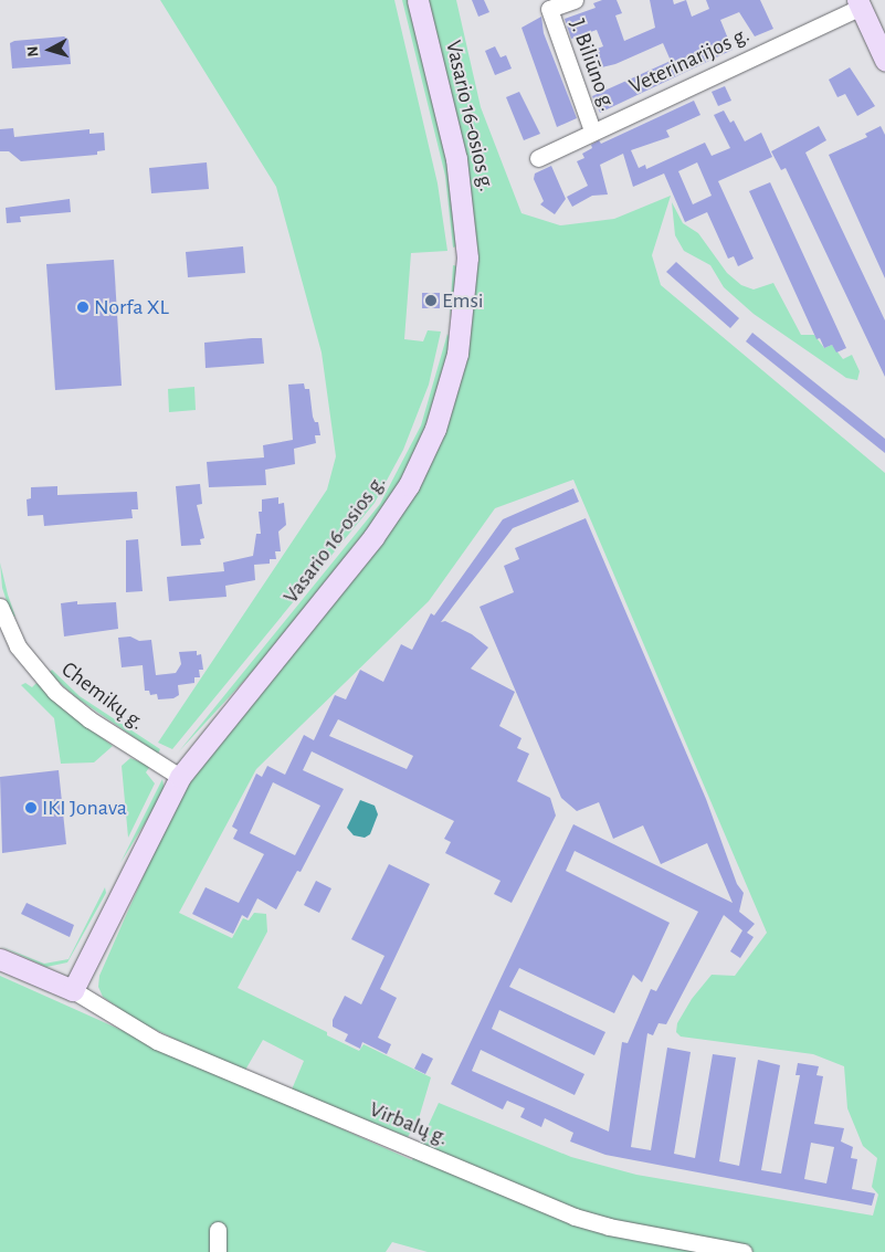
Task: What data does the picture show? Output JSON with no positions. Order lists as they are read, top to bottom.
{
  "streets": {
    "main road": ["Vasario 16-osios g."],
    "street": [
      "Veterinarijos g.",
      "J. Biliūno g.",
      "Chemikų g.",
      "Virbalų g."
    ]
  },
  "crossings": [
    ["Veterinarijos g.", "J. Biliūno g."],
    ["Vasario 16-osios g.", "Chemikų g."],
    ["Vasario 16-osios g.", "Virbalų g."]
  ],
  "places": ["Emsi", "Norfa XL", "IKI Jonava"],
  "north": "left"
}
